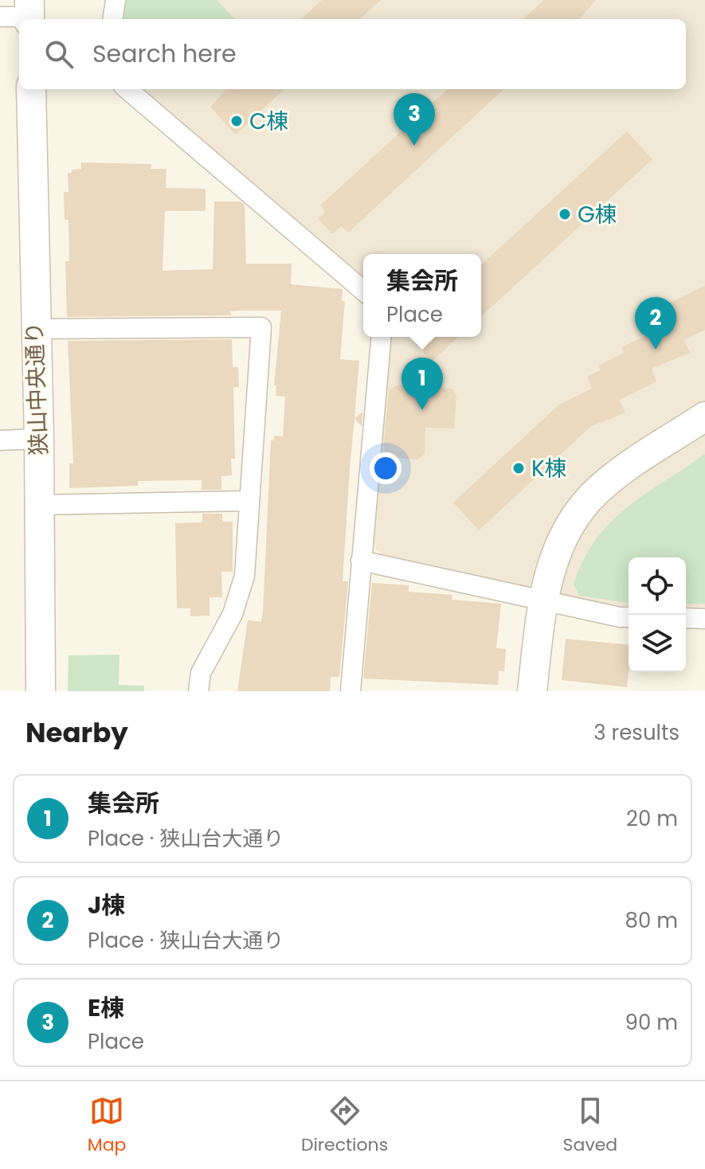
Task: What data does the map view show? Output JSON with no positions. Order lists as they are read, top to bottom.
{
  "streets": {
    "street": ["狭山中央通り"]
  },
  "places": ["C棟", "G棟", "K棟"],
  "page": {
    "search": "Search here",
    "pins": ["3", "2", "1"],
    "popup": ["集会所", "Place"],
    "heading": ["Nearby", "3 results"],
    "list": [
      {
        "mark": "1",
        "name": "集会所",
        "note": "Place · 狭山台大通り",
        "value": "20 m"
      },
      {
        "mark": "2",
        "name": "J棟",
        "note": "Place · 狭山台大通り",
        "value": "80 m"
      },
      {
        "mark": "3",
        "name": "E棟",
        "note": "Place",
        "value": "90 m"
      }
    ],
    "nav": ["Map", "Directions", "Saved"]
  }
}
